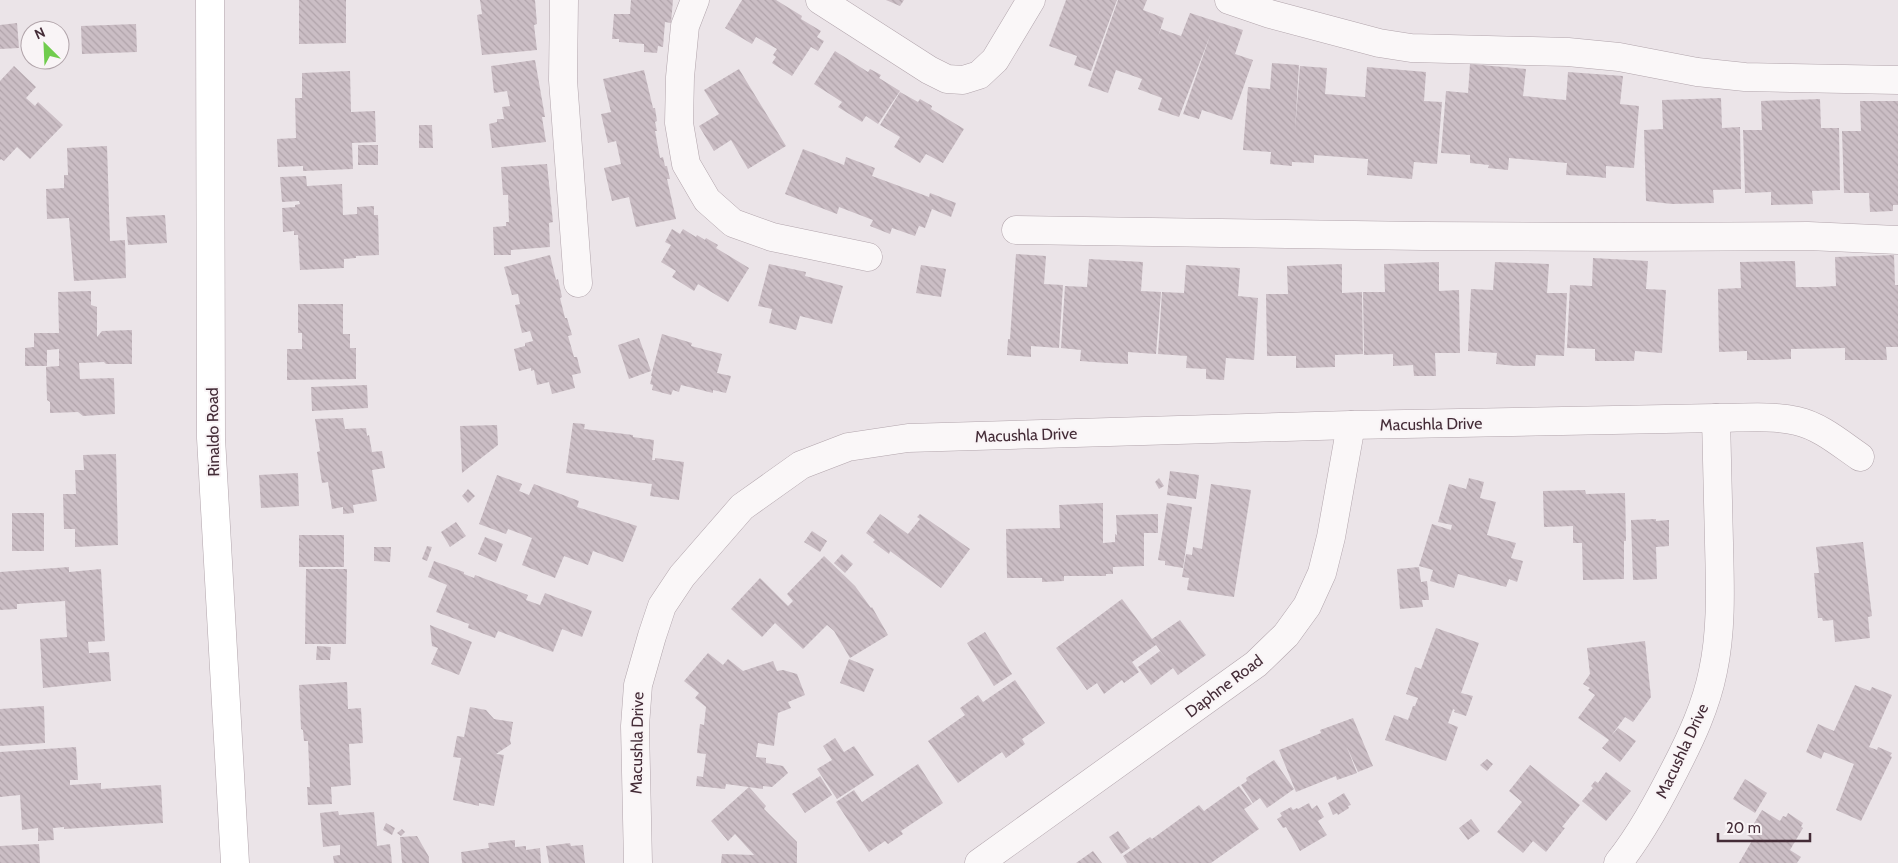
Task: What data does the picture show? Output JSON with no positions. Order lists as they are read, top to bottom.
{
  "streets": {
    "street": ["Macushla Drive", "Rinaldo Road", "Daphne Road"]
  },
  "crossings": [
    ["Macushla Drive", "Daphne Road"]
  ],
  "scale_bar": "20 m",
  "north": "top left"
}
